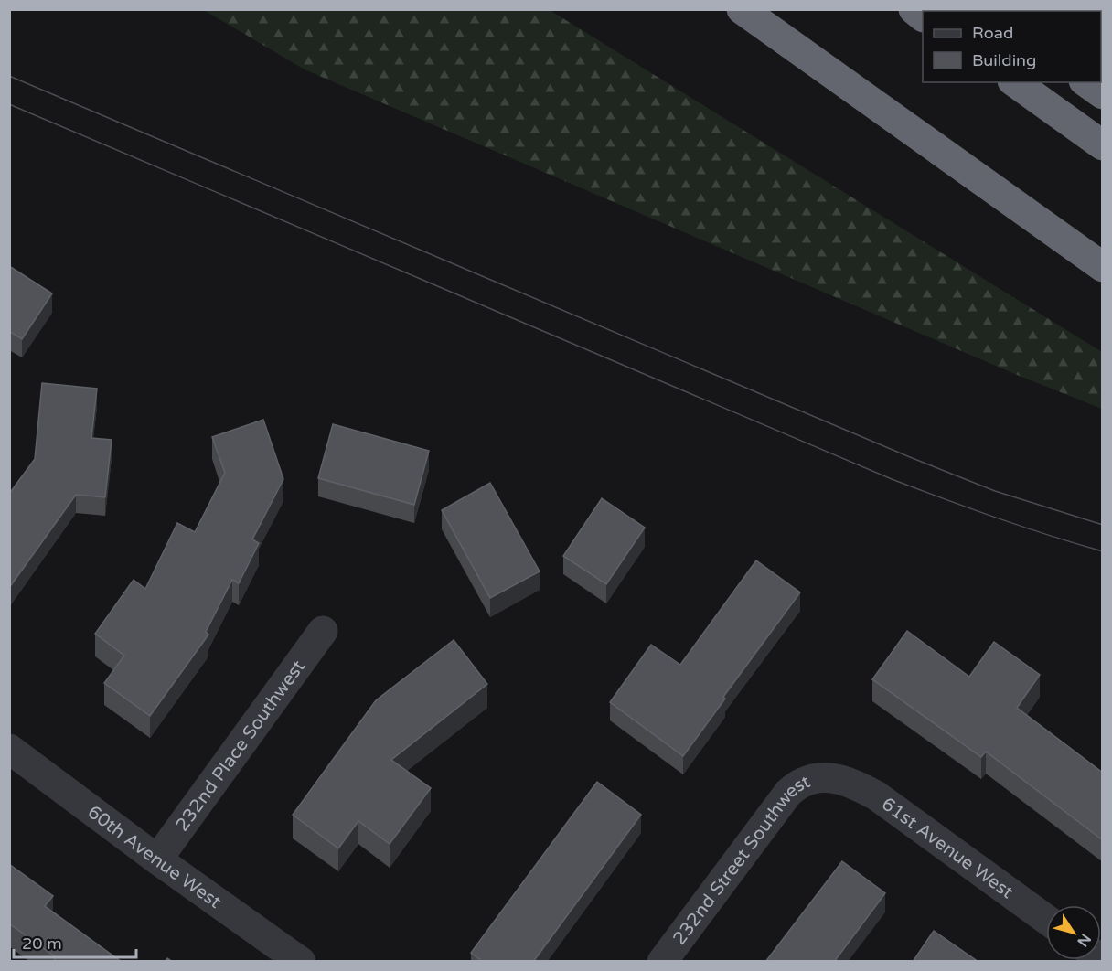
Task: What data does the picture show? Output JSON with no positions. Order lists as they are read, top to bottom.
{
  "streets": {
    "street": [
      "232nd Place Southwest",
      "61st Avenue West",
      "60th Avenue West",
      "232nd Street Southwest"
    ]
  },
  "crossings": [
    ["232nd Place Southwest", "60th Avenue West"],
    ["61st Avenue West", "232nd Street Southwest"]
  ],
  "legend": ["Road", "Building"],
  "scale_bar": "20 m",
  "north": "bottom right"
}
